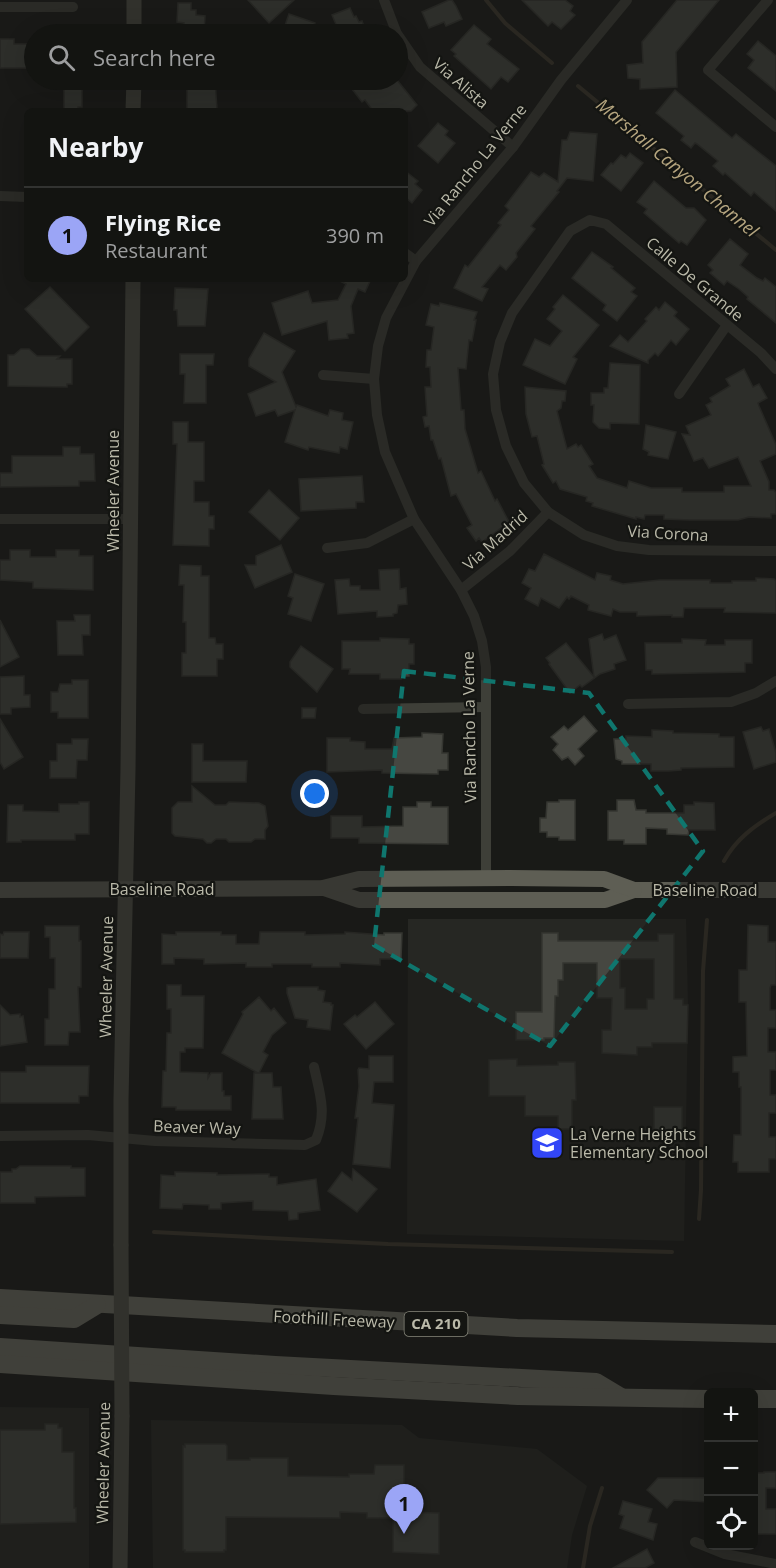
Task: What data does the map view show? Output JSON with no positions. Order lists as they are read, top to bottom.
{
  "streets": {
    "highway": ["Foothill Freeway", "CA 210"],
    "main road": ["Wheeler Avenue", "Baseline Road"],
    "street": [
      "Via Alista",
      "Via Rancho La Verne",
      "Calle De Grande",
      "Via Corona",
      "Via Madrid",
      "Beaver Way"
    ]
  },
  "crossings": [
    ["Via Alista", "Via Rancho La Verne"],
    ["Via Rancho La Verne", "Via Madrid"],
    ["Via Rancho La Verne", "Baseline Road"],
    ["Calle De Grande", "Via Corona"],
    ["Wheeler Avenue", "Baseline Road"],
    ["Wheeler Avenue", "Beaver Way"],
    ["Via Corona", "Via Madrid"]
  ],
  "water": ["Marshall Canyon Channel"],
  "places": {
    "school or university": ["La Verne Heights Elementary School"]
  },
  "page": {
    "search": "Search here",
    "heading": "Nearby",
    "list": [
      {
        "mark": "1",
        "name": "Flying Rice",
        "note": "Restaurant",
        "value": "390 m"
      }
    ],
    "map_buttons": ["+", "−"],
    "pins": "1"
  }
}
